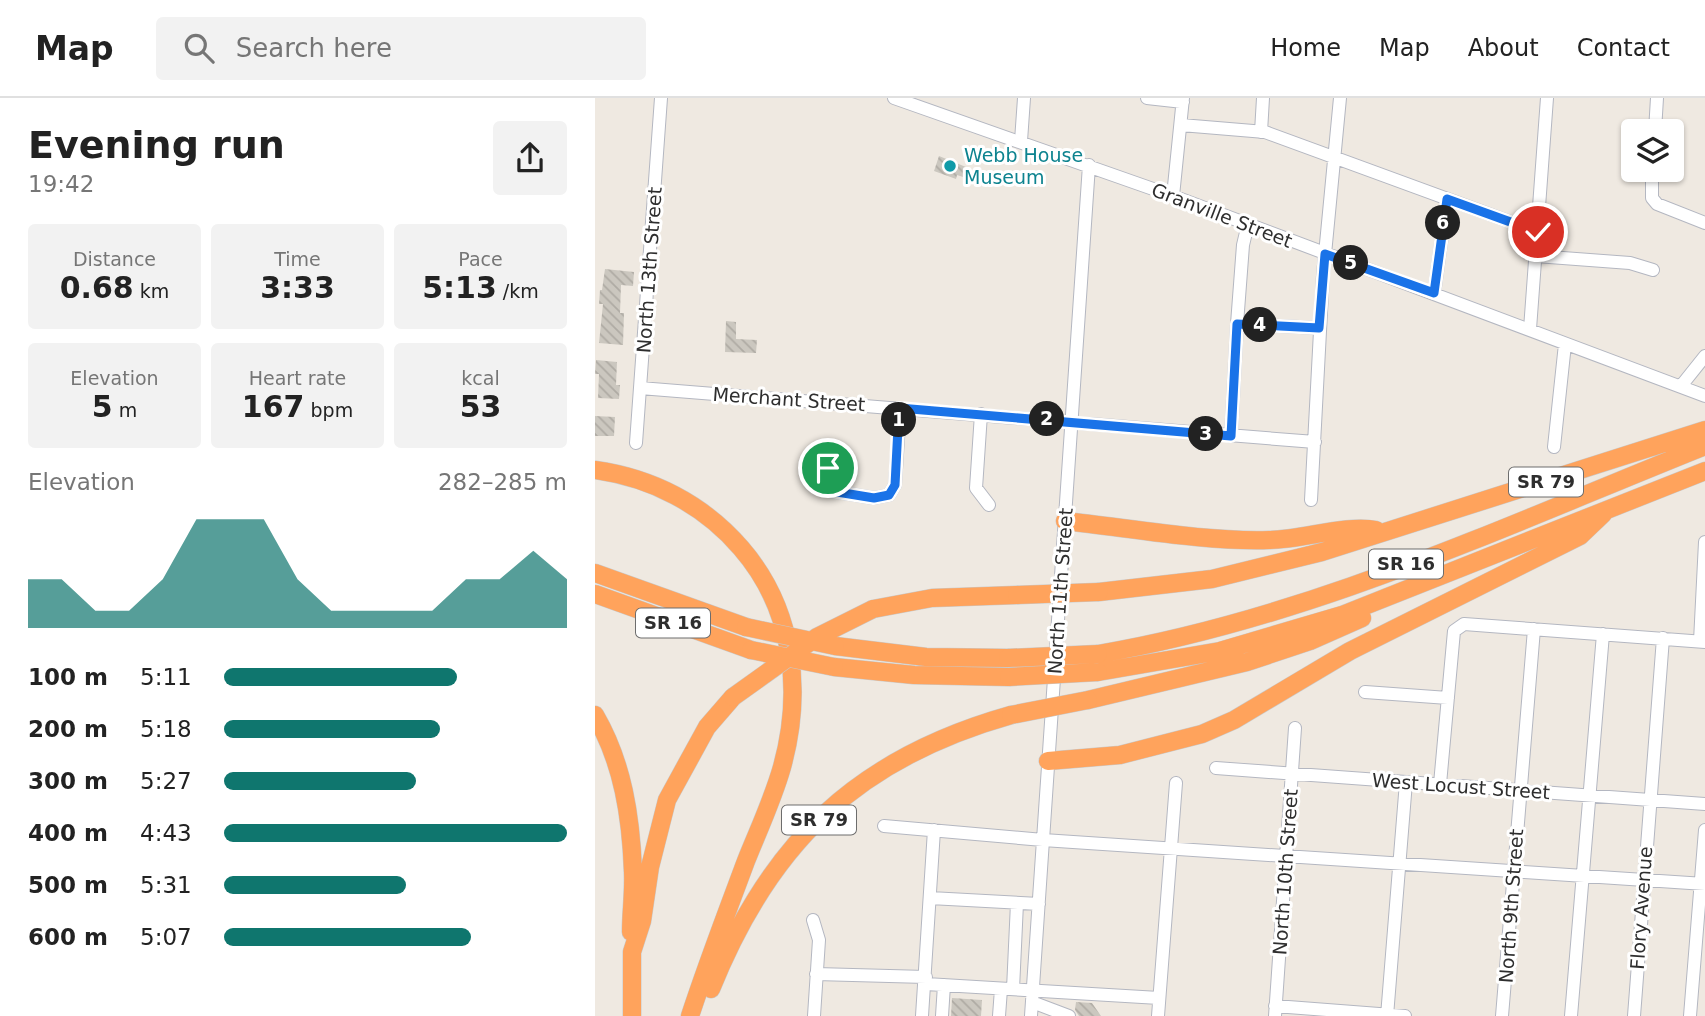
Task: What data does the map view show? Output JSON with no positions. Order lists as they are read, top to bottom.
{
  "streets": {
    "highway": ["SR 79", "SR 16"],
    "street": [
      "Granville Street",
      "North 13th Street",
      "Merchant Street",
      "North 11th Street",
      "West Locust Street",
      "North 10th Street",
      "North 9th Street",
      "Flory Avenue"
    ]
  },
  "crossings": [
    ["Granville Street", "North 11th Street"],
    ["North 13th Street", "Merchant Street"],
    ["Merchant Street", "North 11th Street"],
    ["SR 79", "SR 16"],
    ["West Locust Street", "North 10th Street"],
    ["West Locust Street", "North 9th Street"],
    ["West Locust Street", "Flory Avenue"]
  ],
  "places": ["Webb House Museum"],
  "page": {
    "header": "Map",
    "search": "Search here",
    "nav": [
      "Home",
      "Map",
      "About",
      "Contact"
    ],
    "heading": ["Evening run", "19:42"],
    "pins": [
      "6",
      "5",
      "4",
      "2",
      "1",
      "3"
    ],
    "stats": [
      ["Distance", "0.68 km"],
      ["Time", "3:33"],
      ["Pace", "5:13 /km"],
      ["Elevation", "5 m"],
      ["Heart rate", "167 bpm"],
      ["kcal", "53"]
    ],
    "chart": ["Elevation", "282–285 m"],
    "list": [
      {
        "name": "100 m",
        "note": "5:11"
      },
      {
        "name": "200 m",
        "note": "5:18"
      },
      {
        "name": "300 m",
        "note": "5:27"
      },
      {
        "name": "400 m",
        "note": "4:43"
      },
      {
        "name": "500 m",
        "note": "5:31"
      },
      {
        "name": "600 m",
        "note": "5:07"
      }
    ]
  }
}
